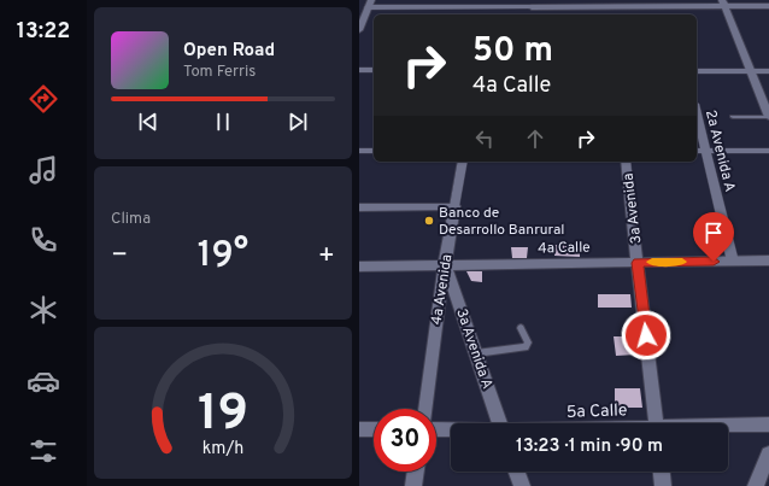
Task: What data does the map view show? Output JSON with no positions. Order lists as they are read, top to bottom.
{
  "streets": {
    "street": [
      "2a Avenida A",
      "3a Avenida",
      "4a Calle",
      "4a Avenida",
      "3a Avenida A",
      "5a Calle"
    ]
  },
  "crossings": [
    ["2a Avenida A", "4a Calle"],
    ["3a Avenida", "4a Calle"],
    ["4a Calle", "4a Avenida"],
    ["4a Calle", "3a Avenida A"],
    ["4a Avenida", "3a Avenida A"]
  ],
  "places": ["Banco de Desarrollo Banrural"],
  "page": {
    "tabs": "13:22",
    "turn": ["50 m", "4a Calle"],
    "song": ["Open Road", "Tom Ferris"],
    "tile": "Clima",
    "heat": ["−", "19°", "+"],
    "limit": "30",
    "trip": "13:23 · 1 min · 90 m",
    "gauge": ["19", "km/h"]
  }
}
